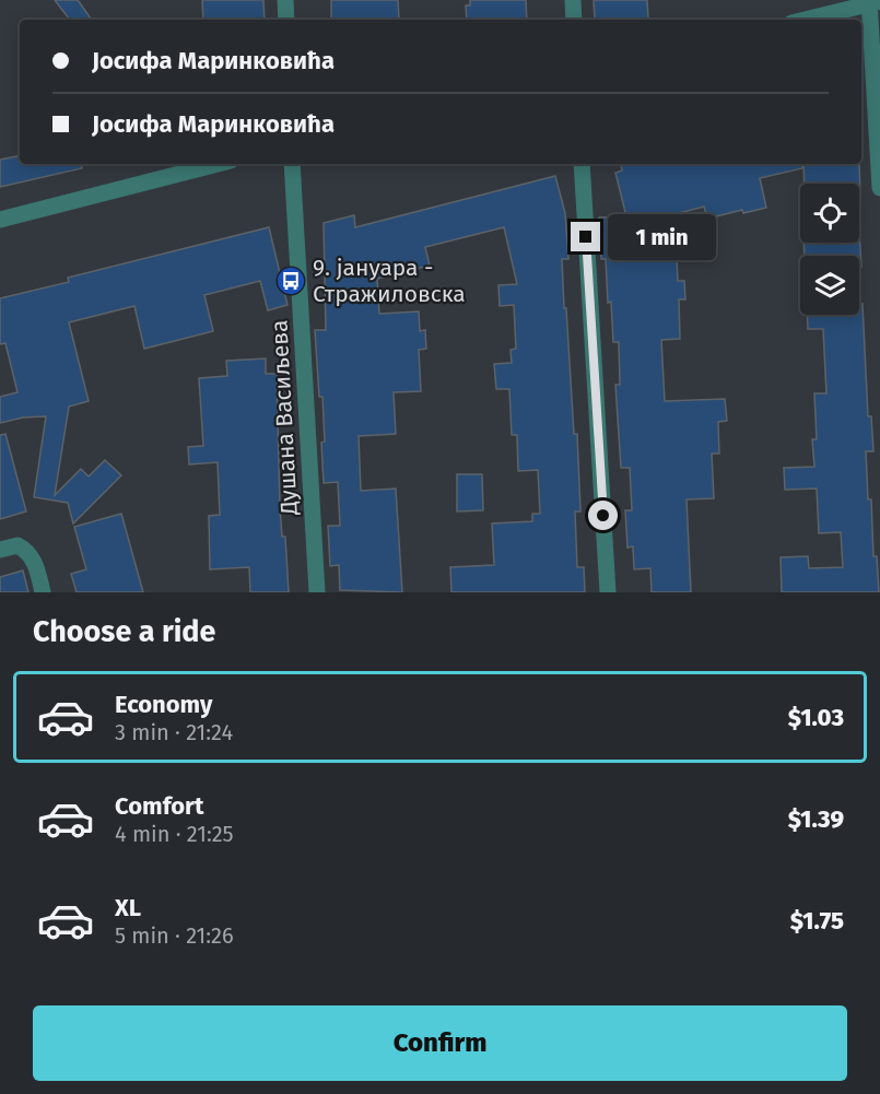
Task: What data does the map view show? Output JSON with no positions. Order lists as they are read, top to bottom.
{
  "streets": {
    "street": ["Душана Васиљева"]
  },
  "places": {
    "bus stop": ["9. јануара - Стражиловска"]
  },
  "page": {
    "banner": ["Јосифа Маринковића", "Јосифа Маринковића"],
    "bubble": "1 min",
    "heading": "Choose a ride",
    "list": [
      {
        "name": "Economy",
        "note": "3 min · 21:24",
        "value": "$1.03"
      },
      {
        "name": "Comfort",
        "note": "4 min · 21:25",
        "value": "$1.39"
      },
      {
        "name": "XL",
        "note": "5 min · 21:26",
        "value": "$1.75"
      }
    ],
    "buttons": "Confirm"
  }
}
